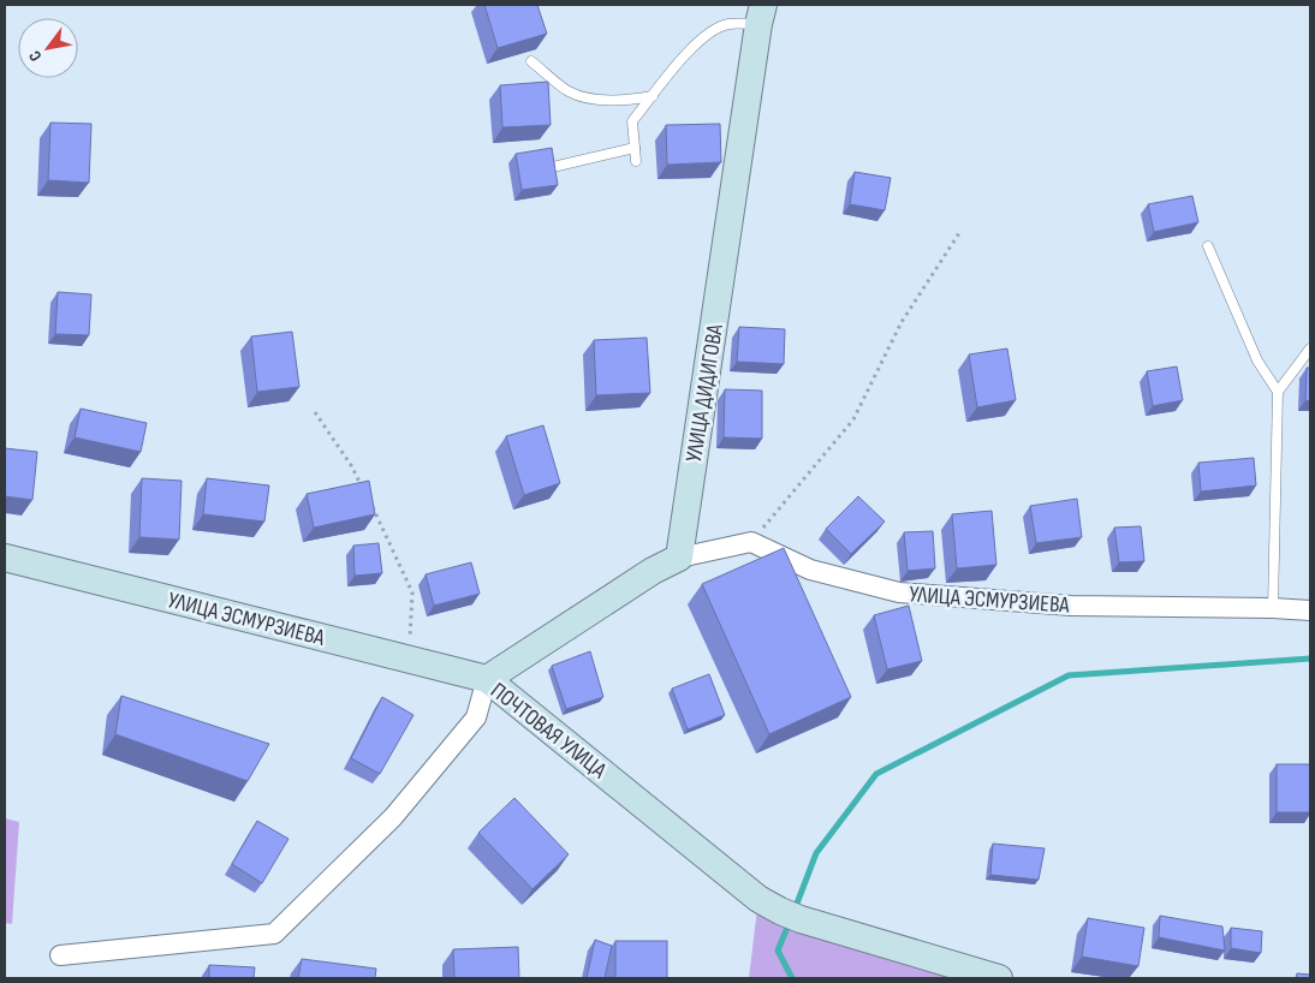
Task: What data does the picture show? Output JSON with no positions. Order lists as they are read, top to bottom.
{
  "streets": {
    "street": ["УЛИЦА ДИДИГОВА", "УЛИЦА ЭСМУРЗИЕВА", "ПОЧТОВАЯ УЛИЦА"]
  },
  "crossings": [
    ["УЛИЦА ЭСМУРЗИЕВА", "ПОЧТОВАЯ УЛИЦА"]
  ],
  "north": "bottom left"
}
